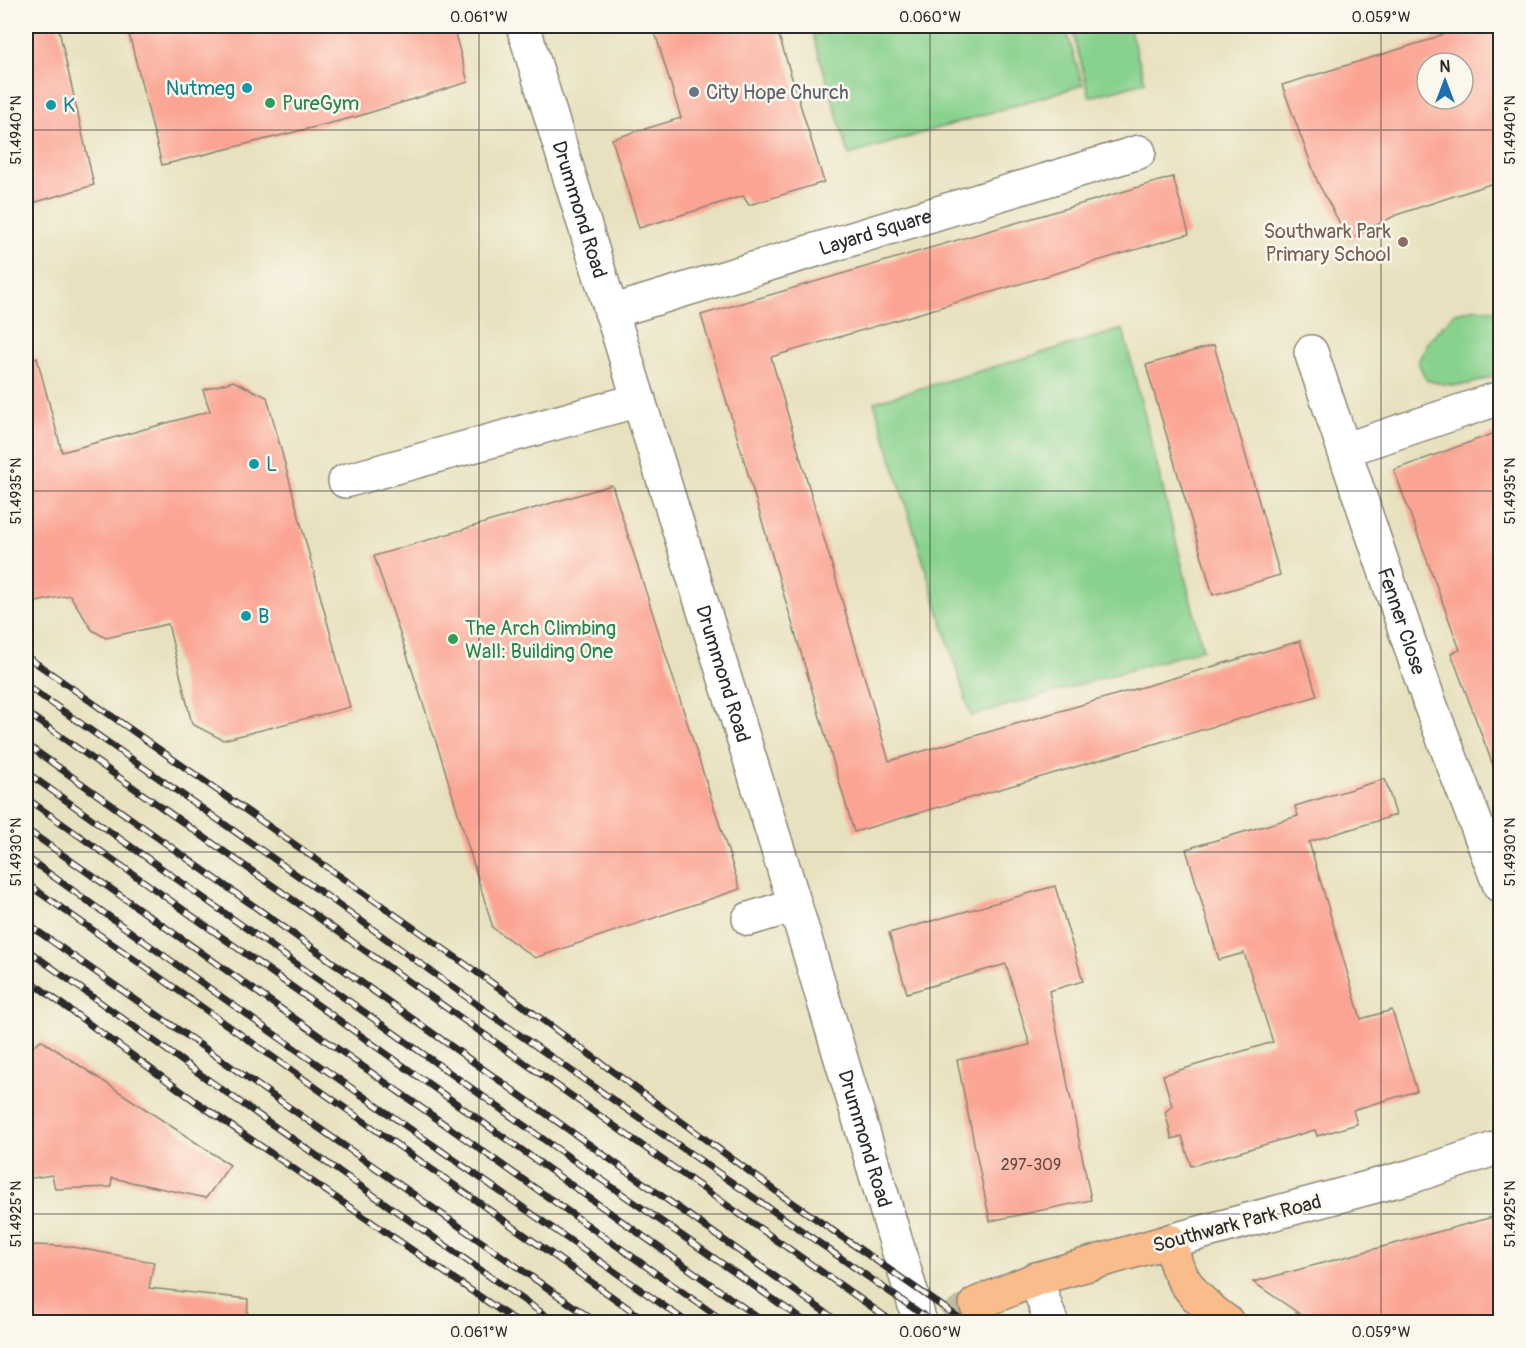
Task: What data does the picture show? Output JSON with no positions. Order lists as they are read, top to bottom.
{
  "streets": {
    "main road": ["Southwark Park Road"],
    "street": ["Drummond Road", "Layard Square", "Fenner Close"]
  },
  "crossings": [
    ["Drummond Road", "Layard Square"]
  ],
  "places": [
    "Nutmeg",
    "City Hope Church",
    "PureGym",
    "K",
    "Southwark Park Primary School",
    "L",
    "B",
    "The Arch Climbing Wall: Building One"
  ],
  "house_numbers": ["297-309"],
  "north": "top",
  "coordinates": [
    "0.061°W",
    "0.060°W",
    "0.059°W",
    "51.4940°N",
    "51.4935°N",
    "51.4930°N",
    "51.4925°N"
  ]
}
